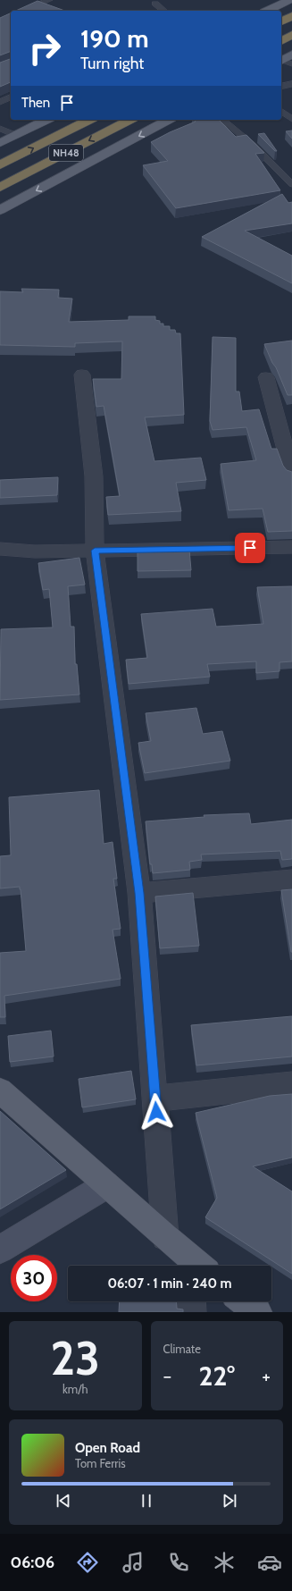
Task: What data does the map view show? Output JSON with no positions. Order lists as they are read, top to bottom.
{
  "streets": {
    "highway": ["NH48"]
  },
  "page": {
    "turn": ["190 m", "Turn right"],
    "then": "Then",
    "limit": "30",
    "trip": "06:07 · 1 min · 240 m",
    "tile": [
      ["23", "km/h"],
      "Climate"
    ],
    "heat": ["−", "22°", "+"],
    "song": ["Open Road", "Tom Ferris"],
    "tabs": "06:06"
  }
}
